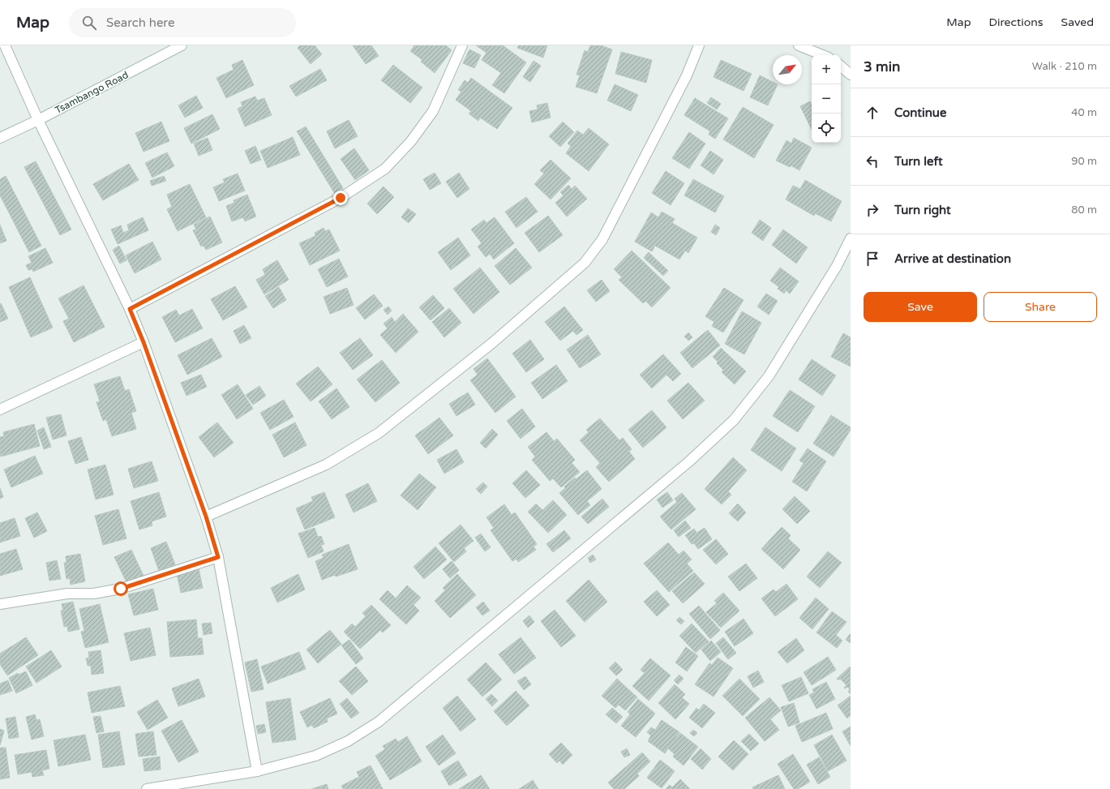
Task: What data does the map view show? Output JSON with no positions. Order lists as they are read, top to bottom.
{
  "streets": {
    "street": ["Tsambango Road"]
  },
  "north": "top right",
  "page": {
    "header": "Map",
    "search": "Search here",
    "nav": ["Map", "Directions", "Saved"],
    "heading": ["3 min", "Walk · 210 m"],
    "map_buttons": ["+", "−"],
    "list": [
      ["Continue", "40 m"],
      ["Turn left", "90 m"],
      ["Turn right", "80 m"],
      "Arrive at destination"
    ],
    "buttons": ["Save", "Share"]
  }
}
